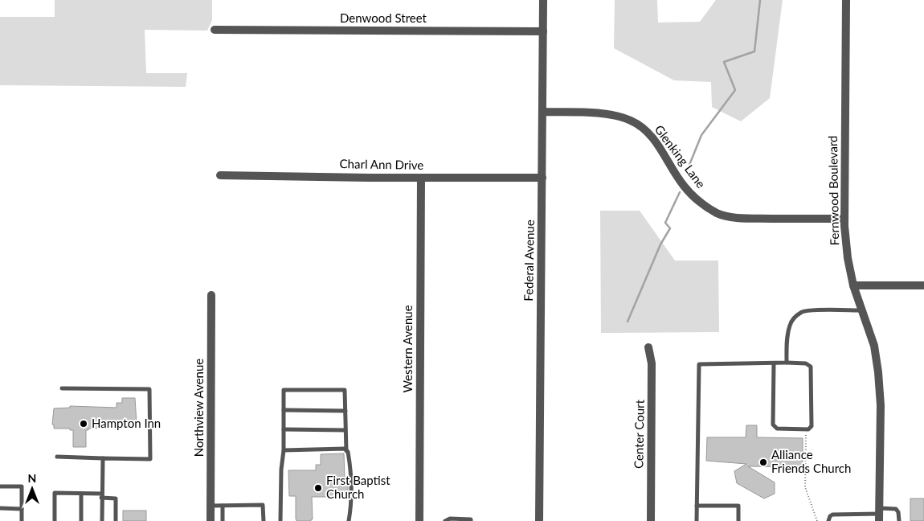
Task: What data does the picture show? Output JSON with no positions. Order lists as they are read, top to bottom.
{
  "streets": {
    "street": [
      "Denwood Street",
      "Glenking Lane",
      "Charl Ann Drive",
      "Fernwood Boulevard",
      "Federal Avenue",
      "Western Avenue",
      "Northview Avenue",
      "Center Court"
    ]
  },
  "crossings": [
    ["Denwood Street", "Federal Avenue"],
    ["Glenking Lane", "Fernwood Boulevard"],
    ["Glenking Lane", "Federal Avenue"],
    ["Charl Ann Drive", "Federal Avenue"],
    ["Charl Ann Drive", "Western Avenue"]
  ],
  "places": ["Hampton Inn", "Alliance Friends Church", "First Baptist Church"],
  "north": "top"
}
